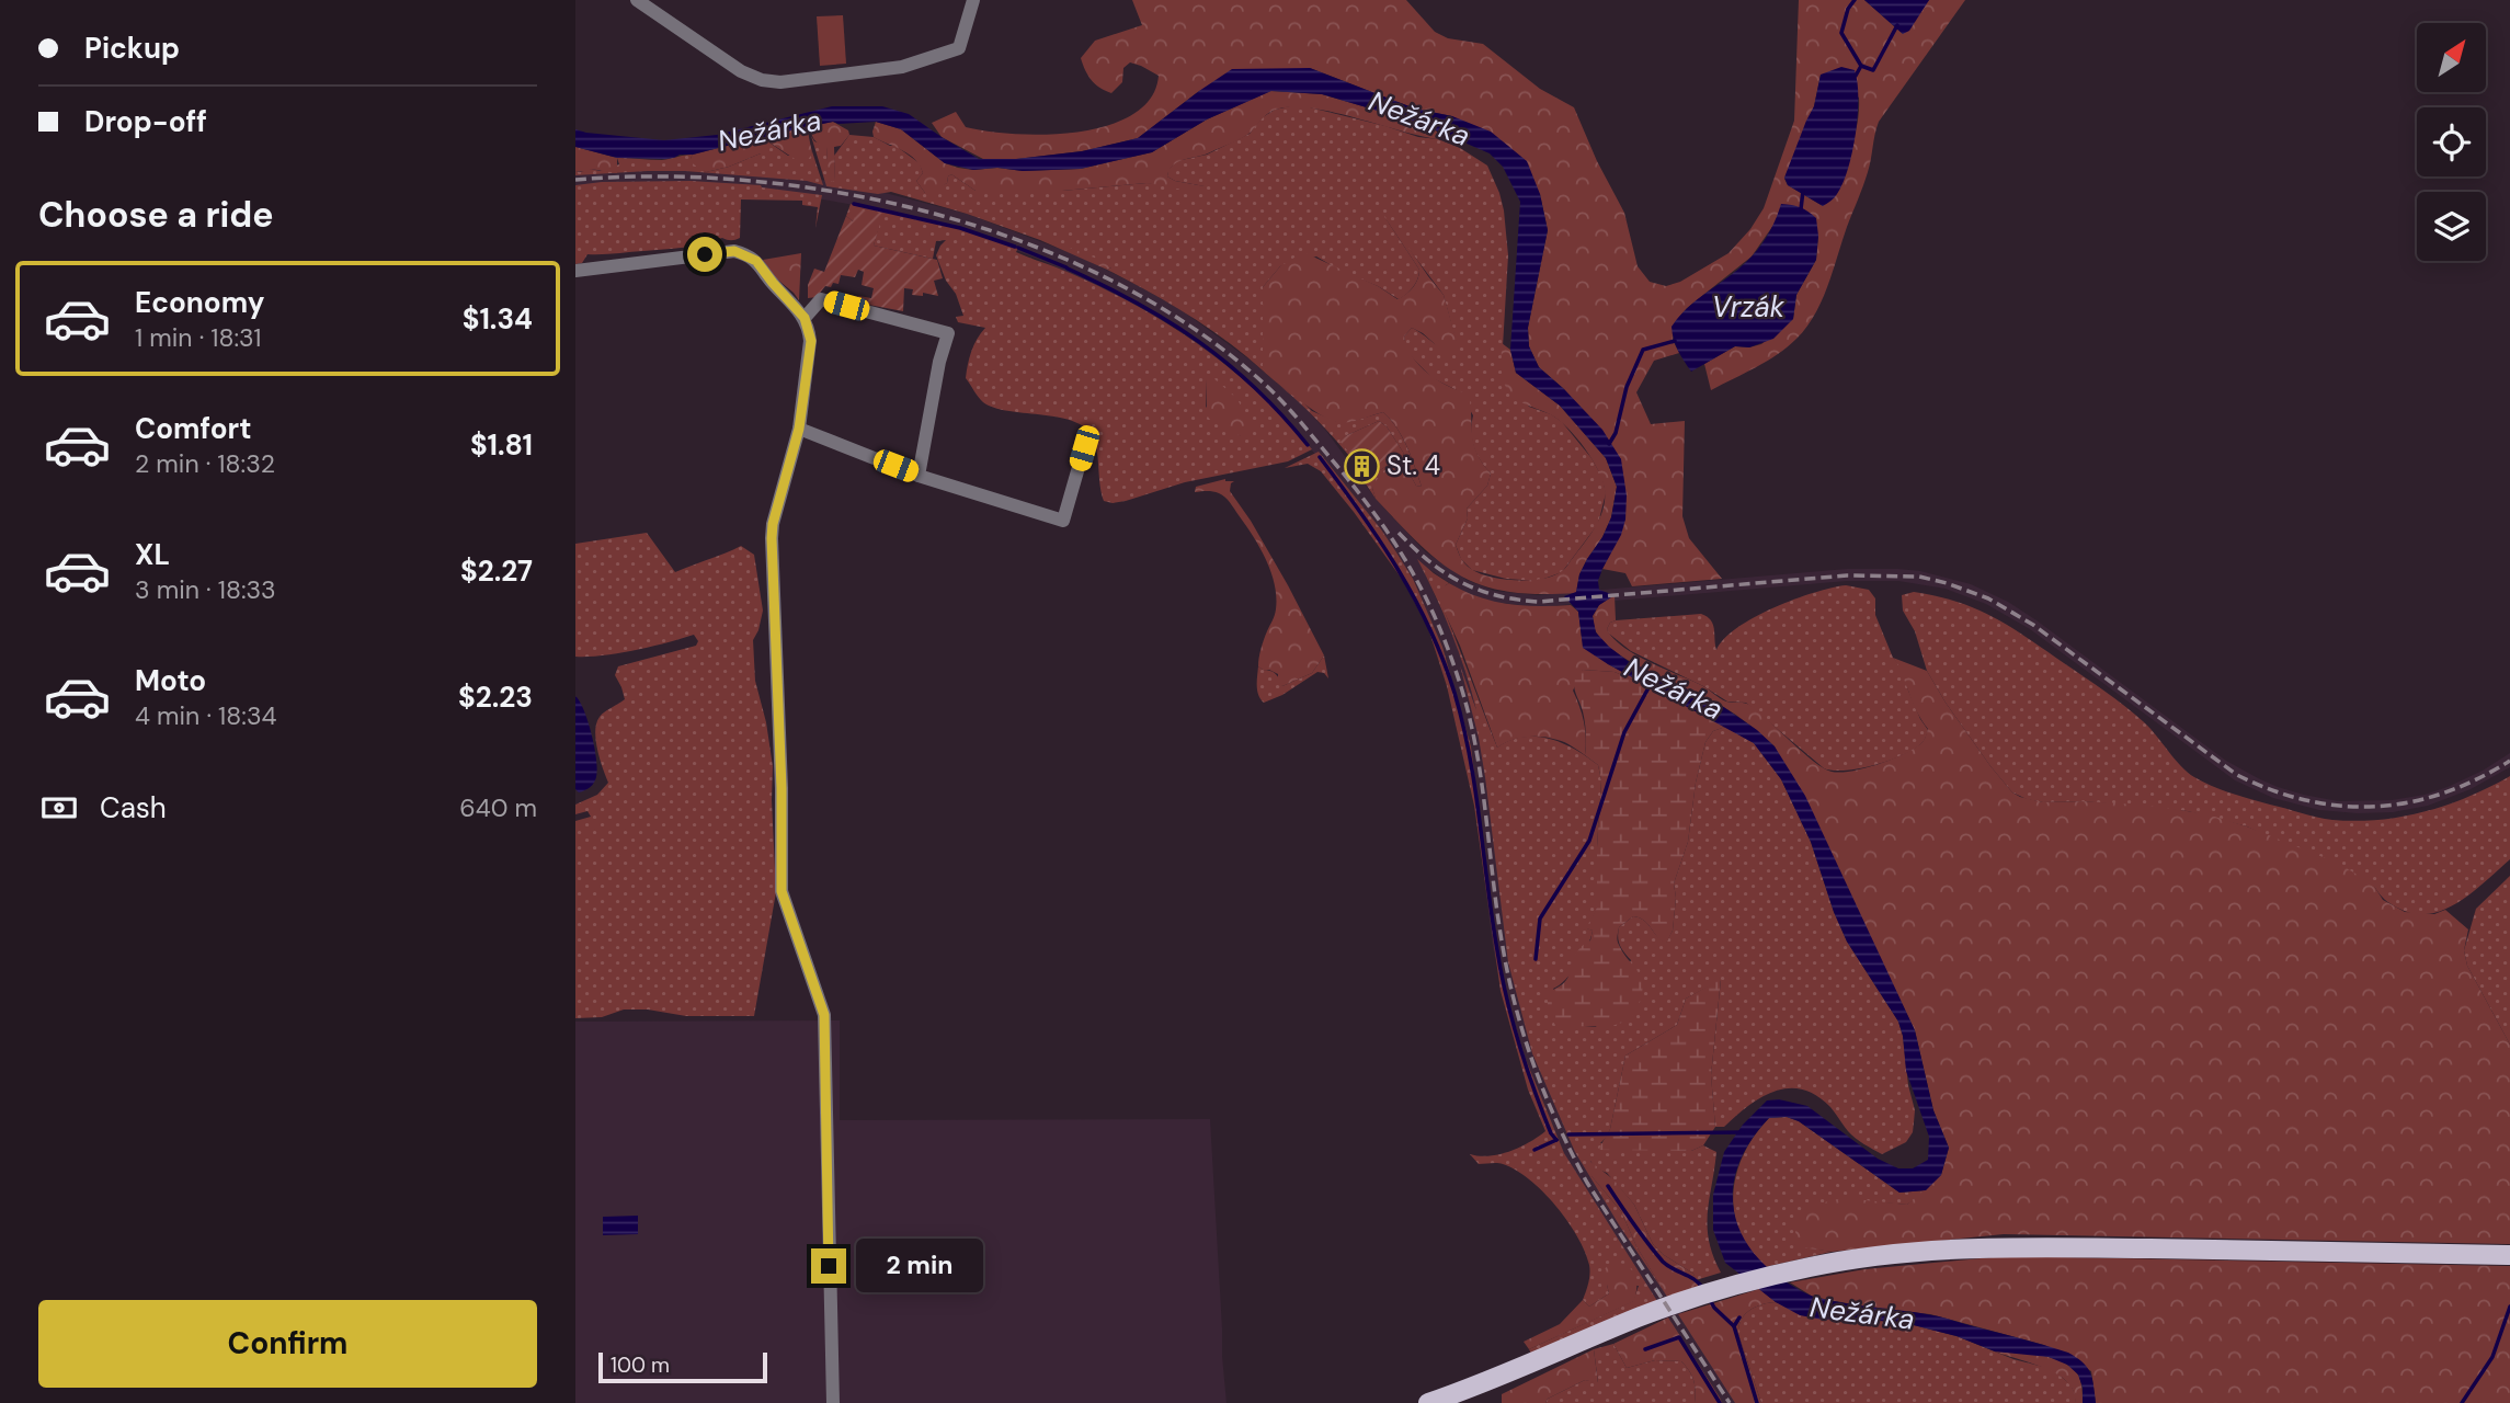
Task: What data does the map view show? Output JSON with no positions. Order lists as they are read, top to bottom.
{
  "water": ["Nežárka", "Vrzák"],
  "places": {
    "building": ["St. 4"]
  },
  "scale_bar": "100 m",
  "north": "top right",
  "page": {
    "banner": ["Pickup", "Drop-off"],
    "heading": "Choose a ride",
    "list": [
      {
        "name": "Economy",
        "note": "1 min · 18:31",
        "value": "$1.34"
      },
      {
        "name": "Comfort",
        "note": "2 min · 18:32",
        "value": "$1.81"
      },
      {
        "name": "XL",
        "note": "3 min · 18:33",
        "value": "$2.27"
      },
      {
        "name": "Moto",
        "note": "4 min · 18:34",
        "value": "$2.23"
      }
    ],
    "pay": ["Cash", "640 m"],
    "bubble": "2 min",
    "buttons": "Confirm",
    "scale": "100 m"
  }
}
